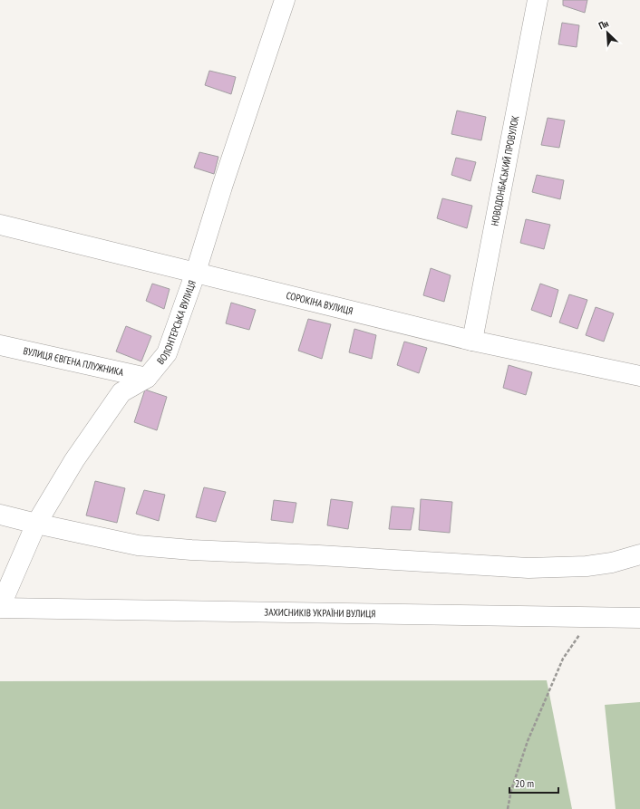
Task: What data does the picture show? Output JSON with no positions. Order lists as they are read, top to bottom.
{
  "streets": {
    "main road": [
      "НОВОДОНБАСЬКИЙ ПРОВУЛОК",
      "СОРОКІНА ВУЛИЦЯ",
      "ВОЛОНТЕРСЬКА ВУЛИЦЯ",
      "ВУЛИЦЯ ЄВГЕНА ПЛУЖНИКА",
      "ЗАХИСНИКІВ УКРАЇНИ ВУЛИЦЯ"
    ]
  },
  "crossings": [
    ["НОВОДОНБАСЬКИЙ ПРОВУЛОК", "СОРОКІНА ВУЛИЦЯ"],
    ["СОРОКІНА ВУЛИЦЯ", "ВОЛОНТЕРСЬКА ВУЛИЦЯ"],
    ["ВОЛОНТЕРСЬКА ВУЛИЦЯ", "ВУЛИЦЯ ЄВГЕНА ПЛУЖНИКА"],
    ["ВОЛОНТЕРСЬКА ВУЛИЦЯ", "ЗАХИСНИКІВ УКРАЇНИ ВУЛИЦЯ"]
  ],
  "scale_bar": "20 m",
  "north": "top left"
}
